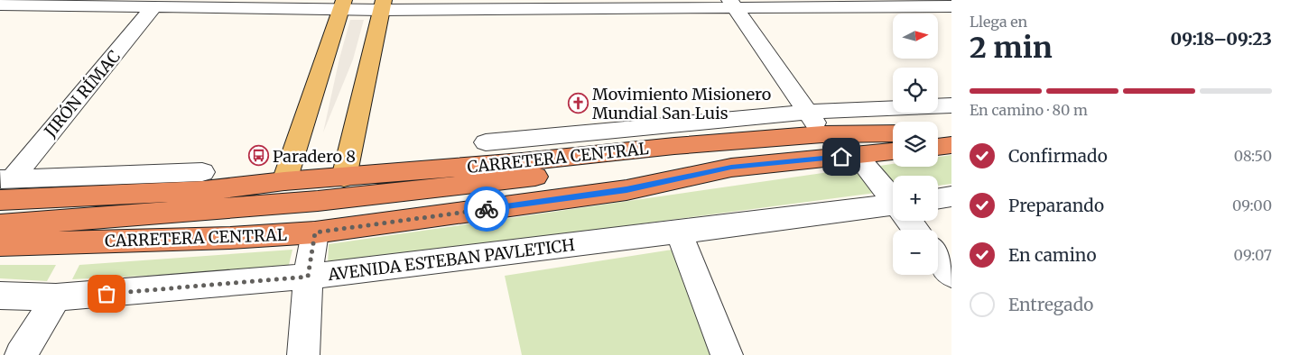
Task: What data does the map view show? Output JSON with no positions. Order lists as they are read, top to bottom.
{
  "streets": {
    "highway": ["CARRETERA CENTRAL"],
    "street": ["JIRÓN RÍMAC", "AVENIDA ESTEBAN PAVLETICH"]
  },
  "crossings": [
    ["JIRÓN RÍMAC", "CARRETERA CENTRAL"]
  ],
  "places": {
    "church": ["Movimiento Misionero Mundial San Luis"],
    "bus stop": ["Paradero 8"]
  },
  "north": "right",
  "page": {
    "heading": ["2 min", "Llega en", "09:18–09:23"],
    "map_buttons": ["+", "−"],
    "bar": "En camino · 80 m",
    "list": [
      ["Confirmado", "08:50"],
      ["Preparando", "09:00"],
      ["En camino", "09:07"],
      "Entregado"
    ]
  }
}
